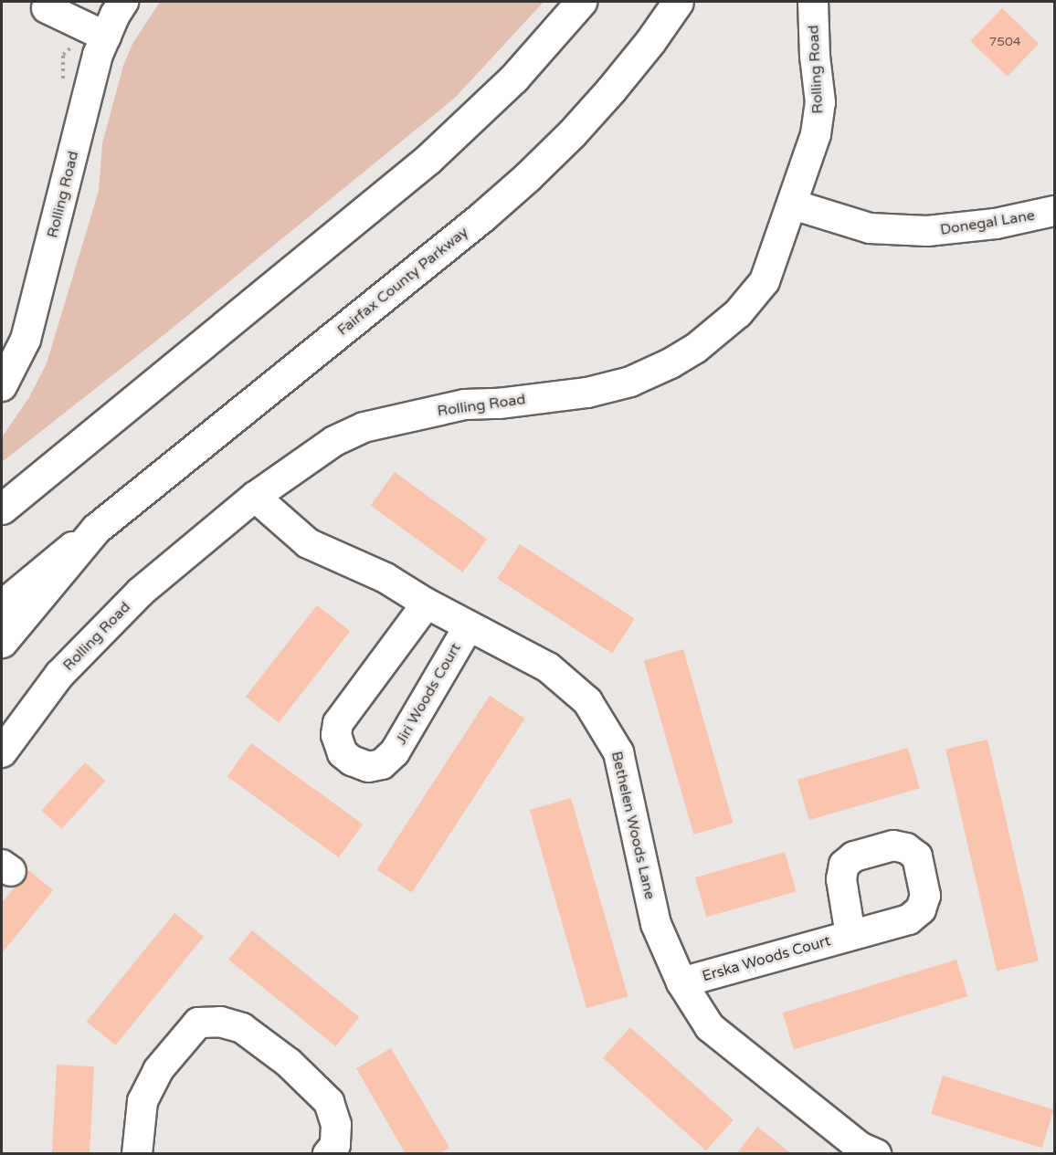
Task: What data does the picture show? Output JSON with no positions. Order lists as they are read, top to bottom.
{
  "streets": {
    "main road": ["Fairfax County Parkway"],
    "street": [
      "Rolling Road",
      "Donegal Lane",
      "Jiri Woods Court",
      "Bethelen Woods Lane",
      "Erska Woods Court"
    ]
  },
  "crossings": [
    ["Rolling Road", "Donegal Lane"],
    ["Rolling Road", "Bethelen Woods Lane"],
    ["Jiri Woods Court", "Bethelen Woods Lane"],
    ["Bethelen Woods Lane", "Erska Woods Court"]
  ],
  "house_numbers": ["7504"]
}
